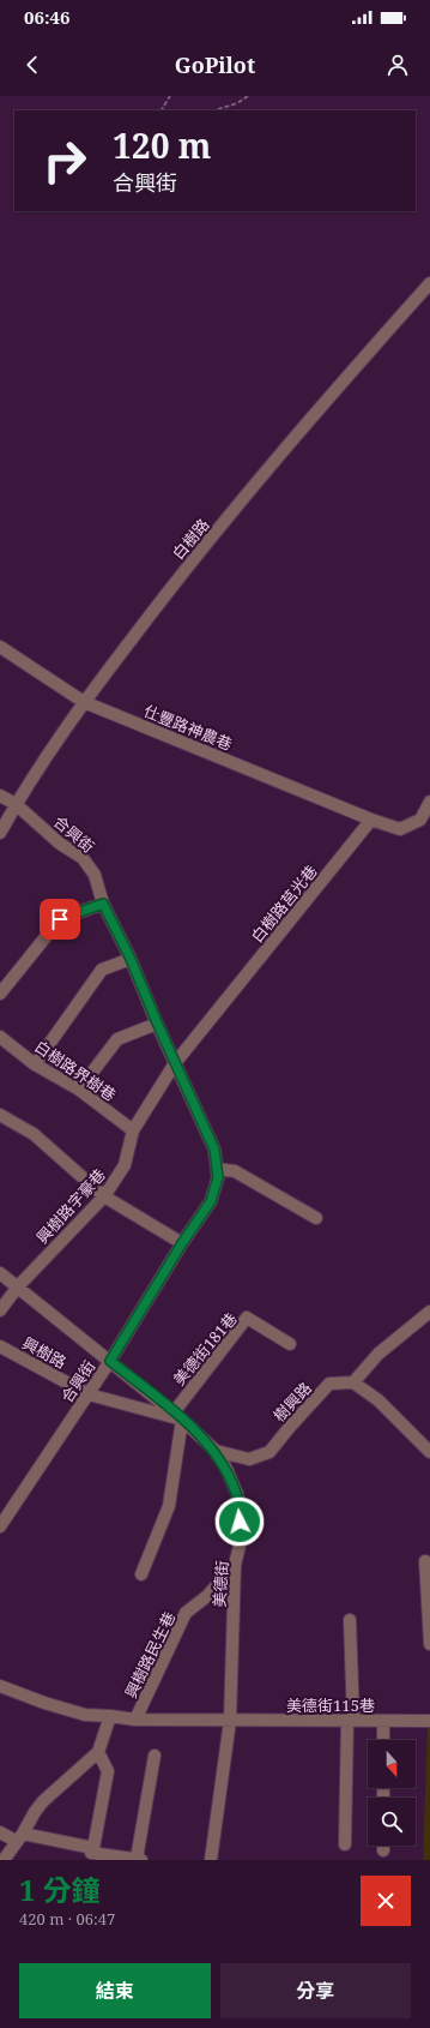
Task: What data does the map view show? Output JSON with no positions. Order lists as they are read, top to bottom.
{
  "streets": {
    "street": [
      "白樹路",
      "仕豐路神農巷",
      "合興街",
      "白樹路莒光巷",
      "白樹路界樹巷",
      "興樹路字豪巷",
      "美德街181巷",
      "興樹路",
      "樹興路",
      "美德街",
      "興樹路民生巷",
      "美德街115巷"
    ]
  },
  "crossings": [
    ["白樹路", "仕豐路神農巷"],
    ["白樹路", "合興街"],
    ["仕豐路神農巷", "白樹路莒光巷"],
    ["合興街", "白樹路莒光巷"],
    ["合興街", "興樹路字豪巷"],
    ["合興街", "興樹路"],
    ["合興街", "美德街"],
    ["白樹路莒光巷", "興樹路字豪巷"],
    ["白樹路界樹巷", "興樹路字豪巷"],
    ["興樹路字豪巷", "美德街"],
    ["美德街181巷", "興樹路"],
    ["美德街181巷", "美德街"],
    ["興樹路", "美德街"],
    ["樹興路", "美德街"],
    ["美德街", "興樹路民生巷"],
    ["美德街", "美德街115巷"],
    ["興樹路民生巷", "美德街115巷"]
  ],
  "north": "bottom",
  "page": {
    "status": "06:46",
    "header": "GoPilot",
    "turn": ["120 m", "合興街"],
    "heading": ["1 分鐘", "420 m · 06:47"],
    "buttons": ["結束", "分享"]
  }
}
